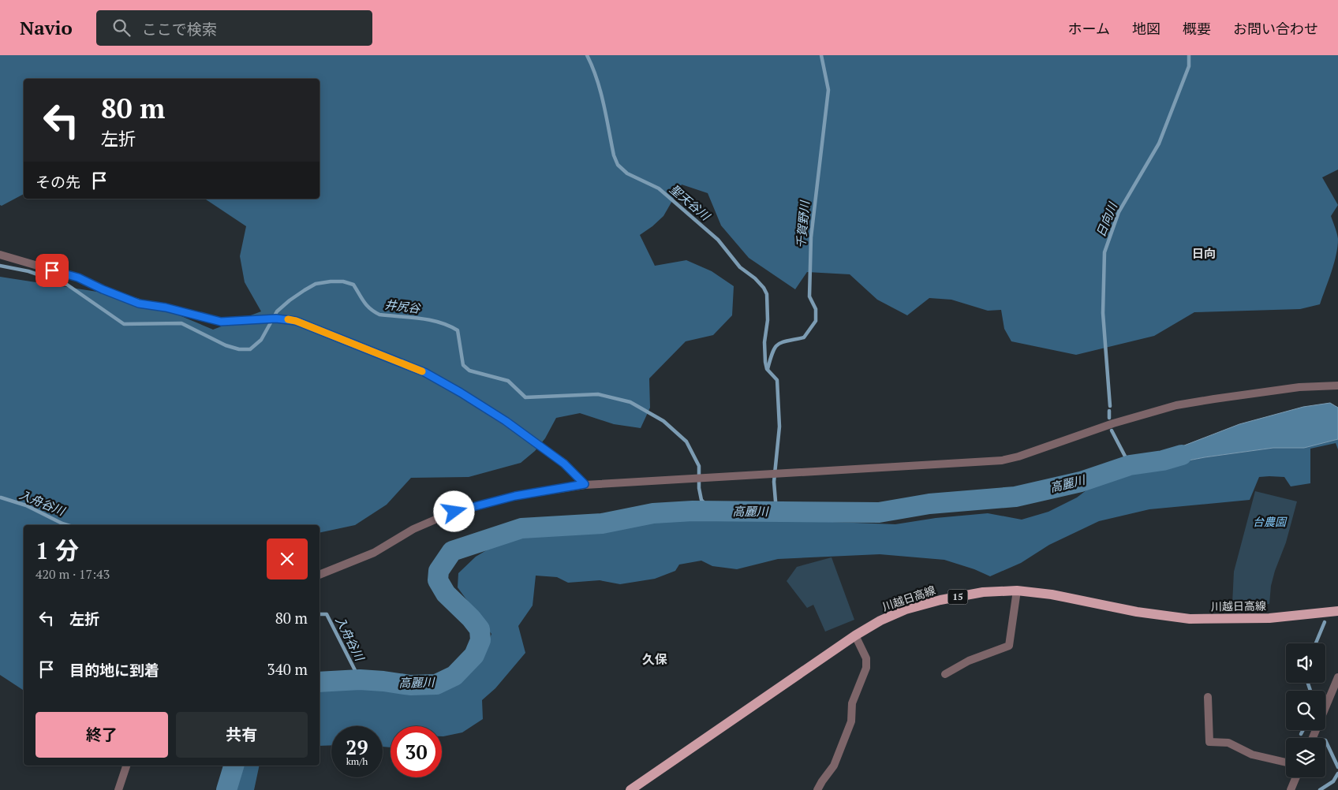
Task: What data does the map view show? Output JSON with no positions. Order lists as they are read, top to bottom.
{
  "streets": {
    "main road": ["15", "川越日高線"]
  },
  "districts": ["日向", "久保"],
  "water": [
    "聖天谷川",
    "日向川",
    "千賀野川",
    "井尻谷",
    "高麗川",
    "入舟谷川"
  ],
  "parks": ["台農園"],
  "page": {
    "header": "Navio",
    "search": "ここで検索",
    "nav": [
      "ホーム",
      "地図",
      "概要",
      "お問い合わせ"
    ],
    "turn": ["80 m", "左折"],
    "then": "その先",
    "heading": ["1 分", "420 m · 17:43"],
    "list": [
      {
        "name": "左折",
        "value": "80 m"
      },
      {
        "name": "目的地に到着",
        "value": "340 m"
      }
    ],
    "buttons": ["終了", "共有"],
    "speed": "29 km/h",
    "limit": "30"
  }
}
